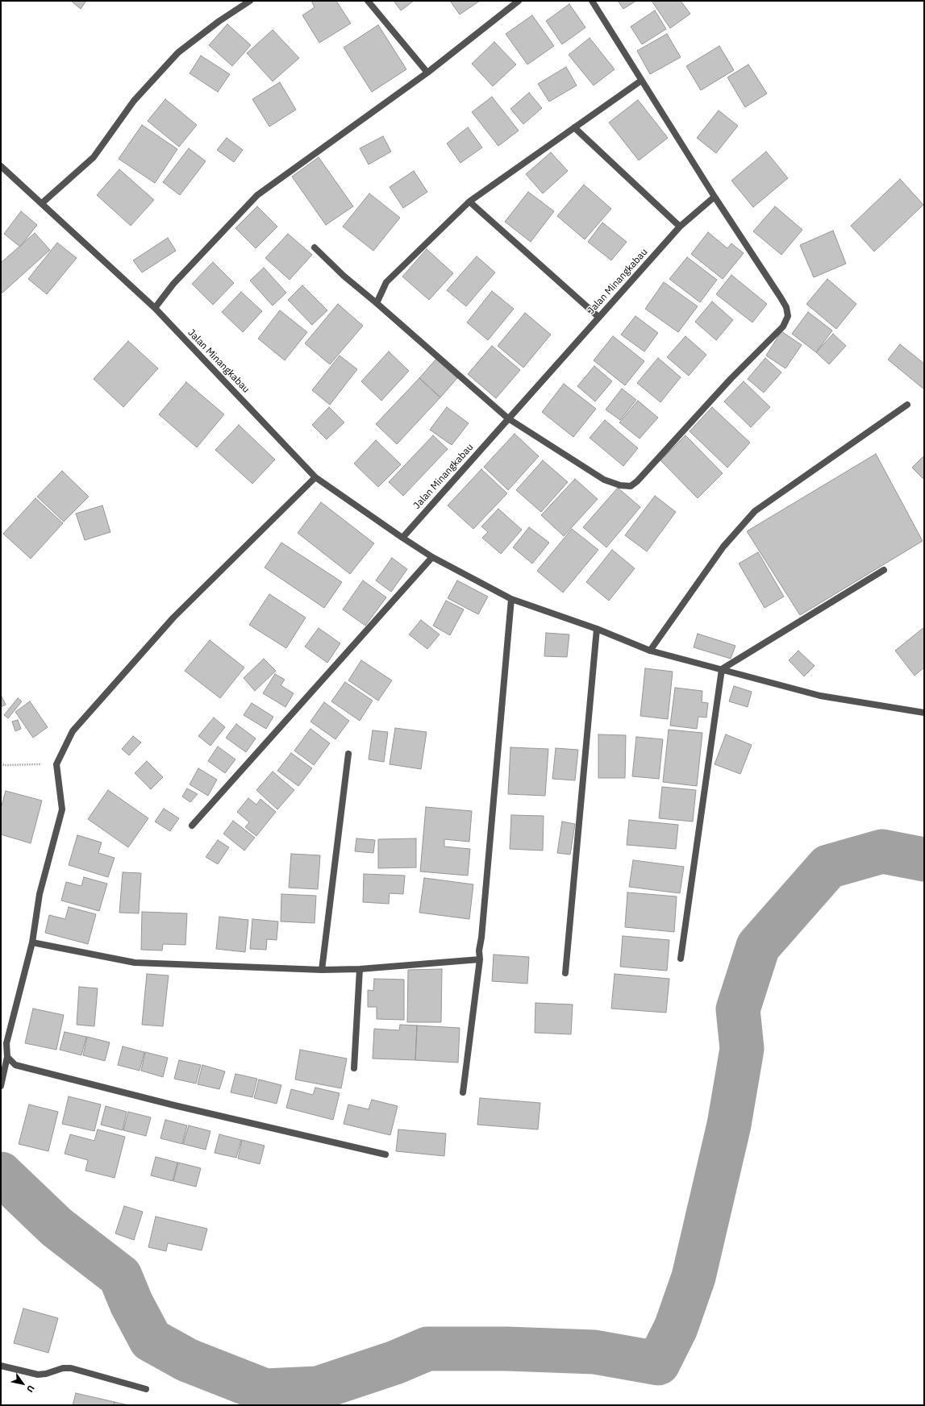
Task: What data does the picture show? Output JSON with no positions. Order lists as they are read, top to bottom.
{
  "streets": {
    "street": ["Jalan Minangkabau"]
  },
  "north": "bottom right"
}
